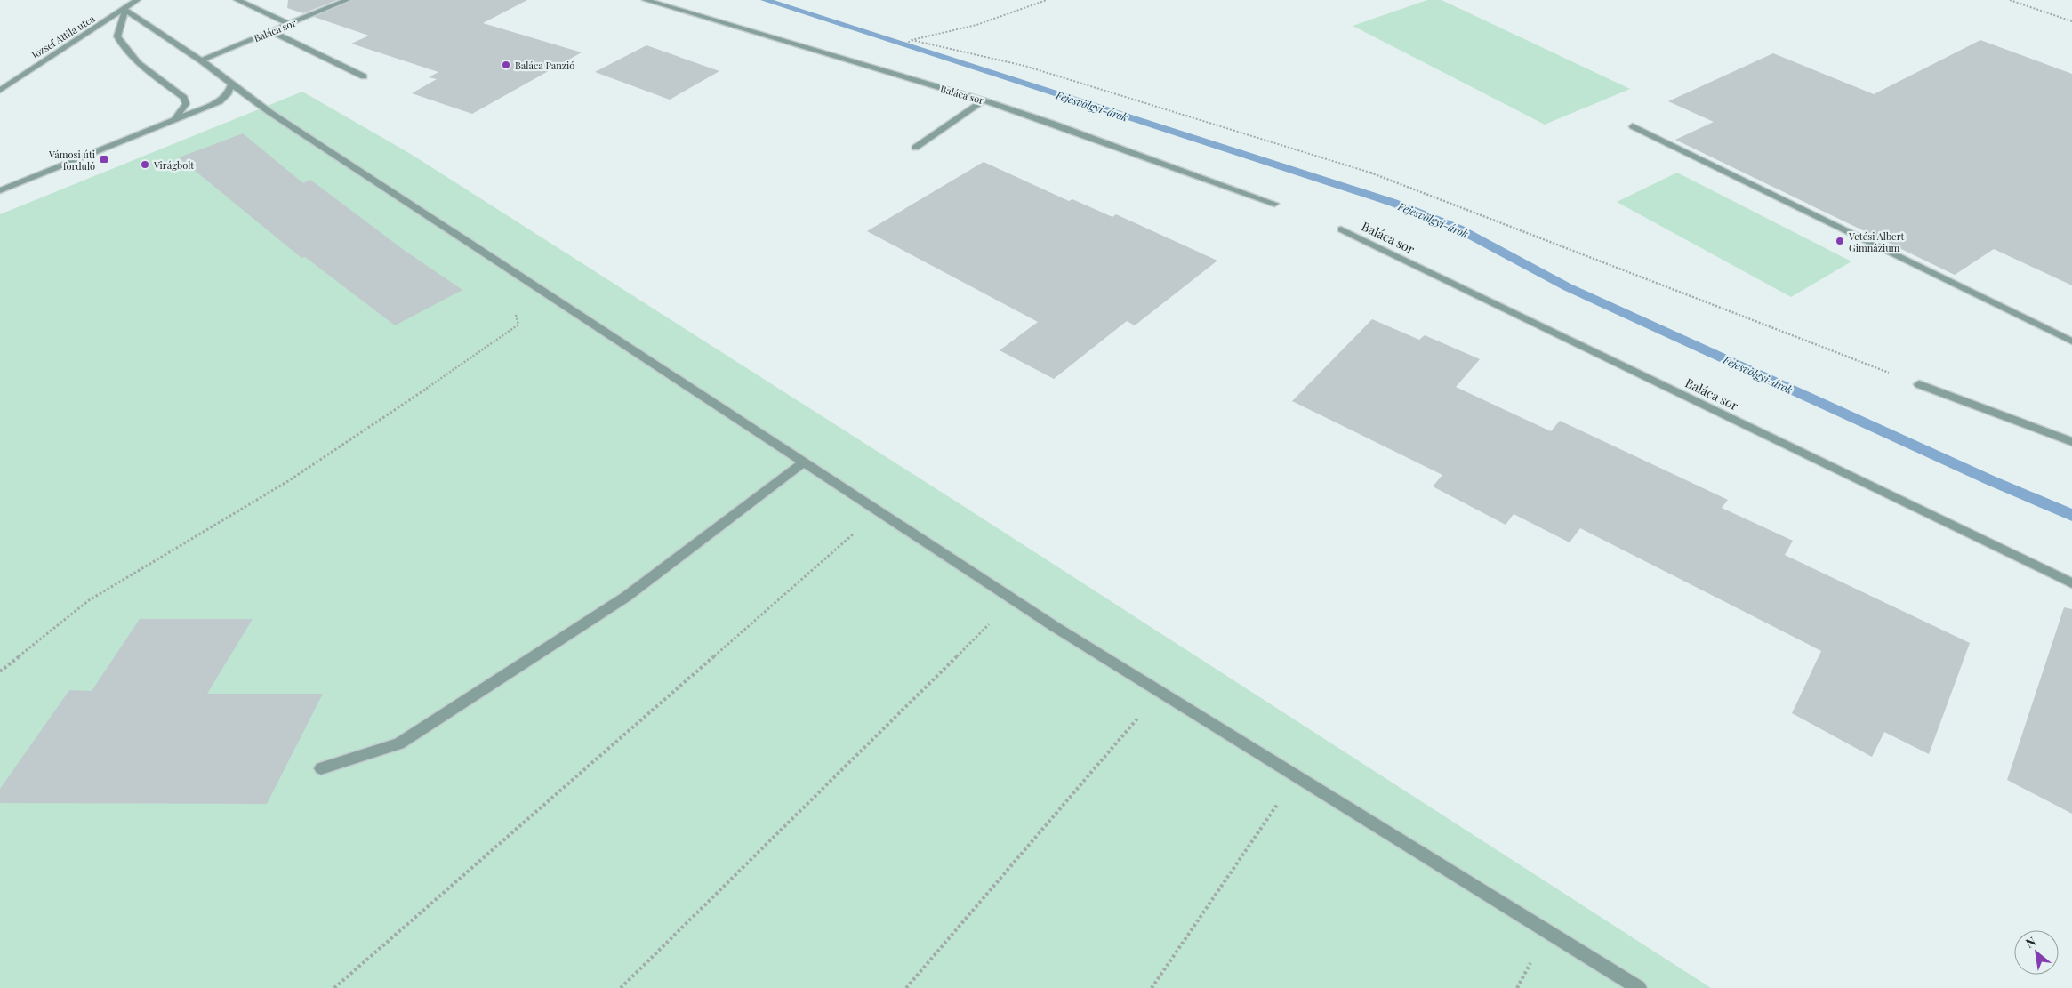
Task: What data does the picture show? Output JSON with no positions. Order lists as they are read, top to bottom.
{
  "streets": {
    "street": ["Baláca sor", "József Attila utca"]
  },
  "water": ["Fejesvölgyi-árok"],
  "places": {
    "other": ["Baláca Panzió", "Virágbolt", "Vetési Albert Gimnázium"],
    "transit": ["Vámosi úti forduló"]
  },
  "north": "top left"
}
